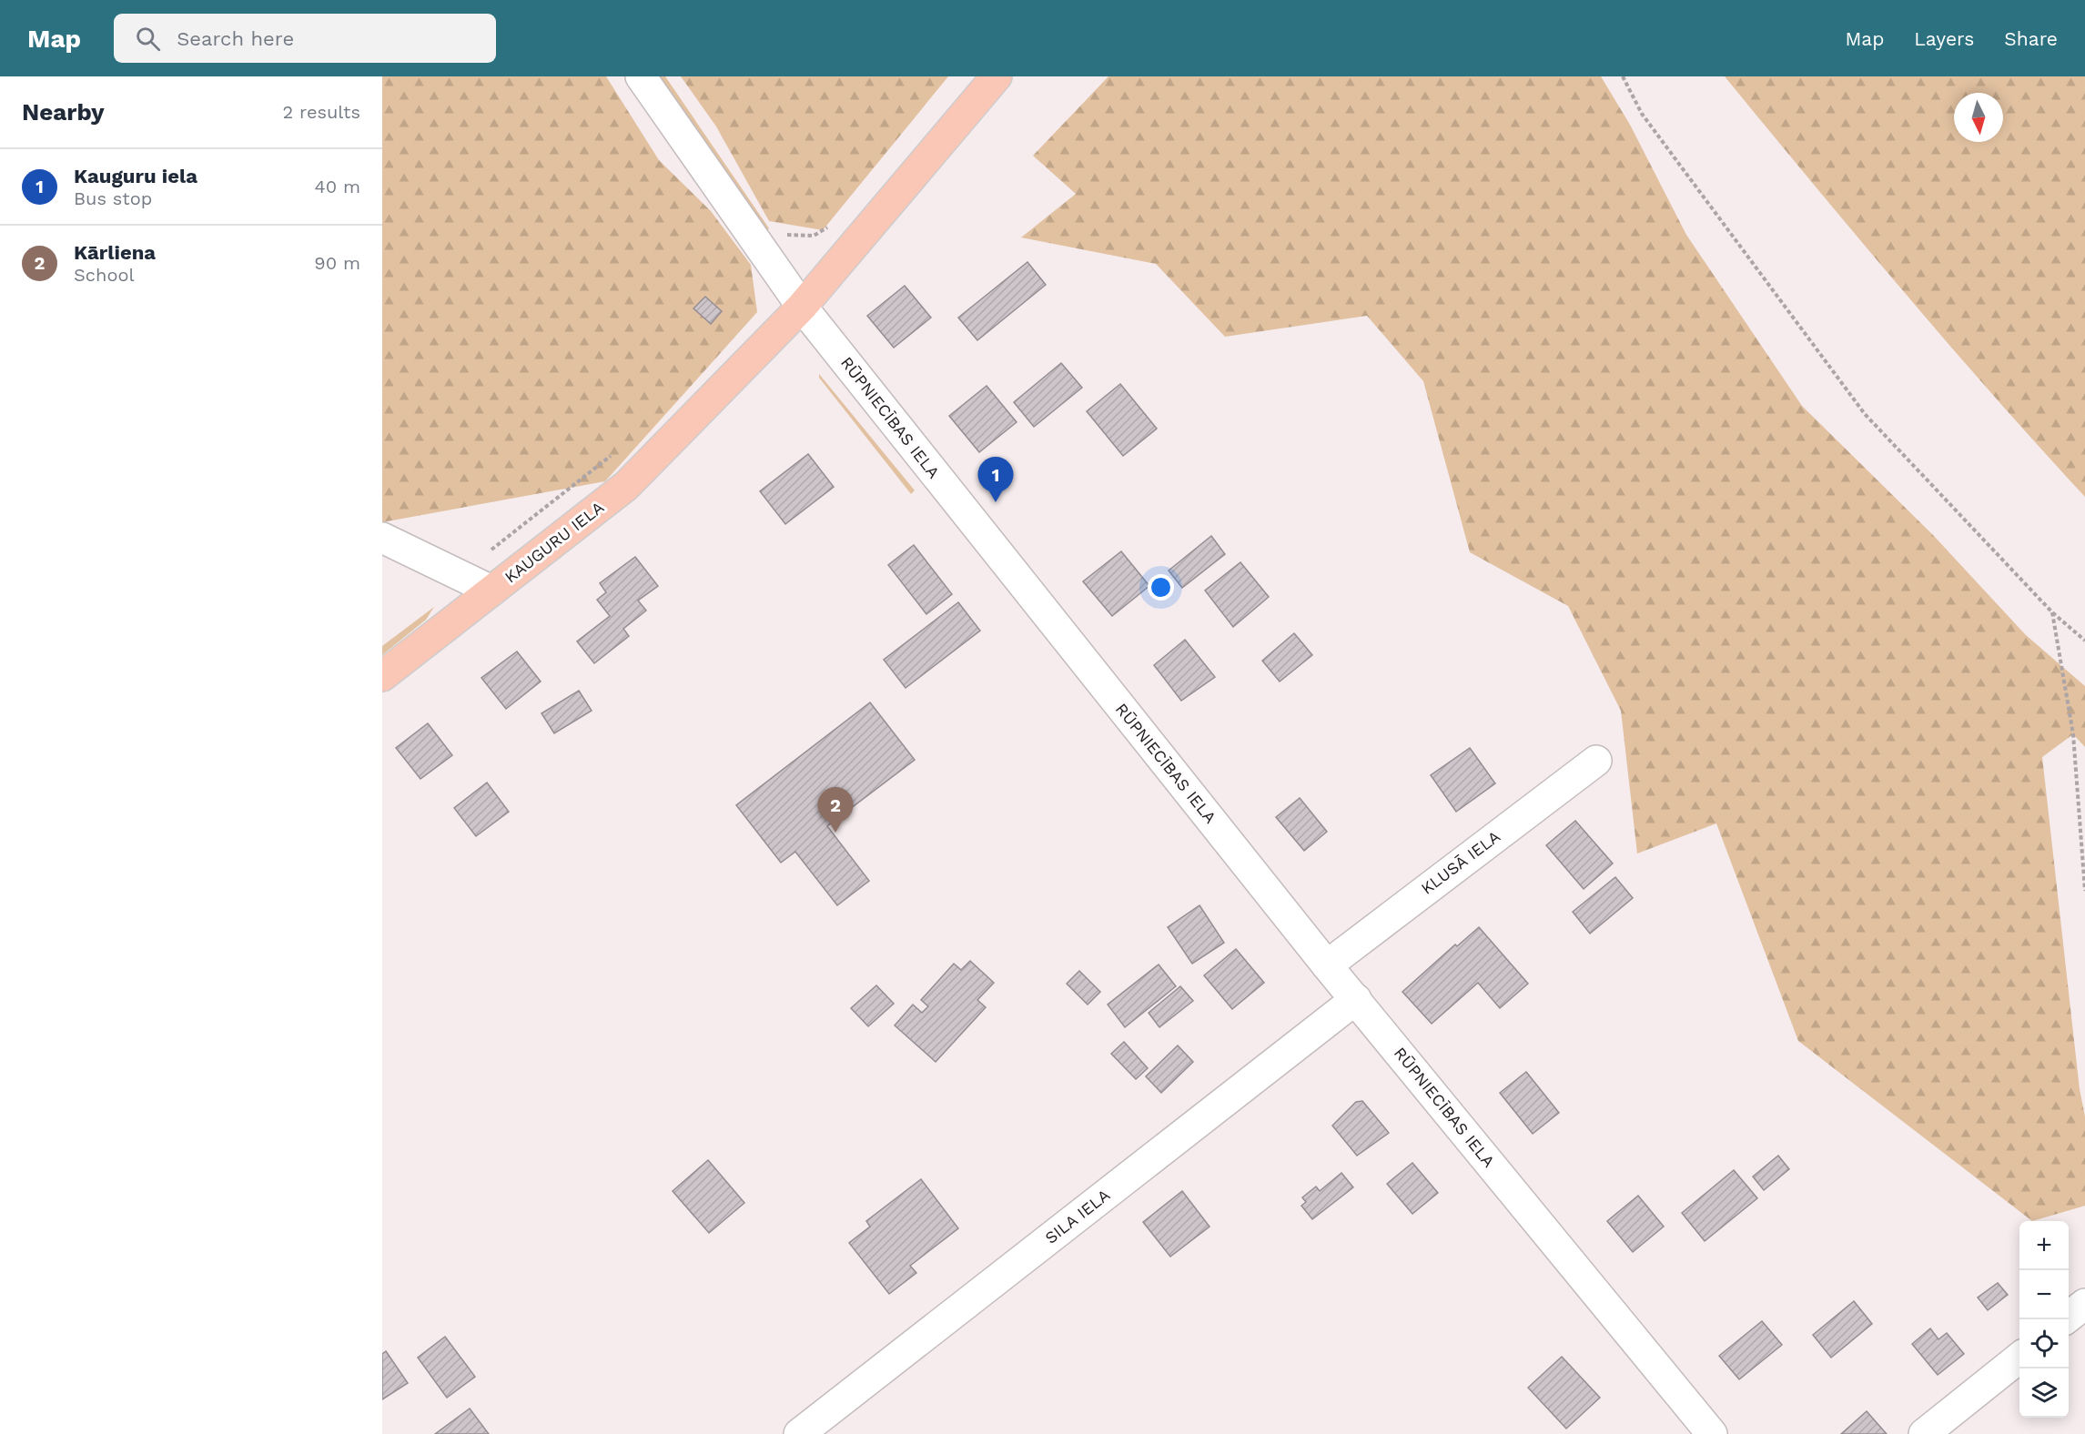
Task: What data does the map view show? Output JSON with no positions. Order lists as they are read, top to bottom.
{
  "streets": {
    "main road": ["KAUGURU IELA"],
    "street": ["RŪPNIECĪBAS IELA", "KLUSĀ IELA", "SILA IELA"]
  },
  "crossings": [
    ["RŪPNIECĪBAS IELA", "KAUGURU IELA"],
    ["RŪPNIECĪBAS IELA", "KLUSĀ IELA"],
    ["RŪPNIECĪBAS IELA", "SILA IELA"]
  ],
  "north": "bottom",
  "page": {
    "header": "Map",
    "search": "Search here",
    "nav": ["Map", "Layers", "Share"],
    "heading": ["Nearby", "2 results"],
    "list": [
      {
        "mark": "1",
        "name": "Kauguru iela",
        "note": "Bus stop",
        "value": "40 m"
      },
      {
        "mark": "2",
        "name": "Kārliena",
        "note": "School",
        "value": "90 m"
      }
    ],
    "pins": ["1", "2"],
    "map_buttons": ["+", "−"]
  }
}
